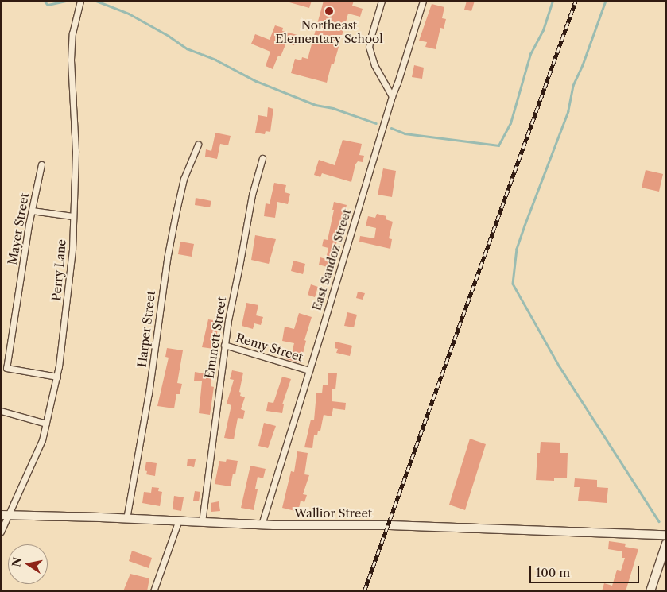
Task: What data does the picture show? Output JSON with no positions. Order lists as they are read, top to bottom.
{
  "streets": {
    "street": [
      "Mayer Street",
      "East Sandoz Street",
      "Perry Lane",
      "Harper Street",
      "Emmett Street",
      "Remy Street",
      "Wallior Street"
    ]
  },
  "crossings": [
    ["Mayer Street", "Perry Lane"],
    ["East Sandoz Street", "Remy Street"],
    ["East Sandoz Street", "Wallior Street"],
    ["Perry Lane", "Wallior Street"],
    ["Harper Street", "Wallior Street"],
    ["Emmett Street", "Remy Street"],
    ["Emmett Street", "Wallior Street"]
  ],
  "places": ["Northeast Elementary School"],
  "scale_bar": "100 m",
  "north": "left"
}
